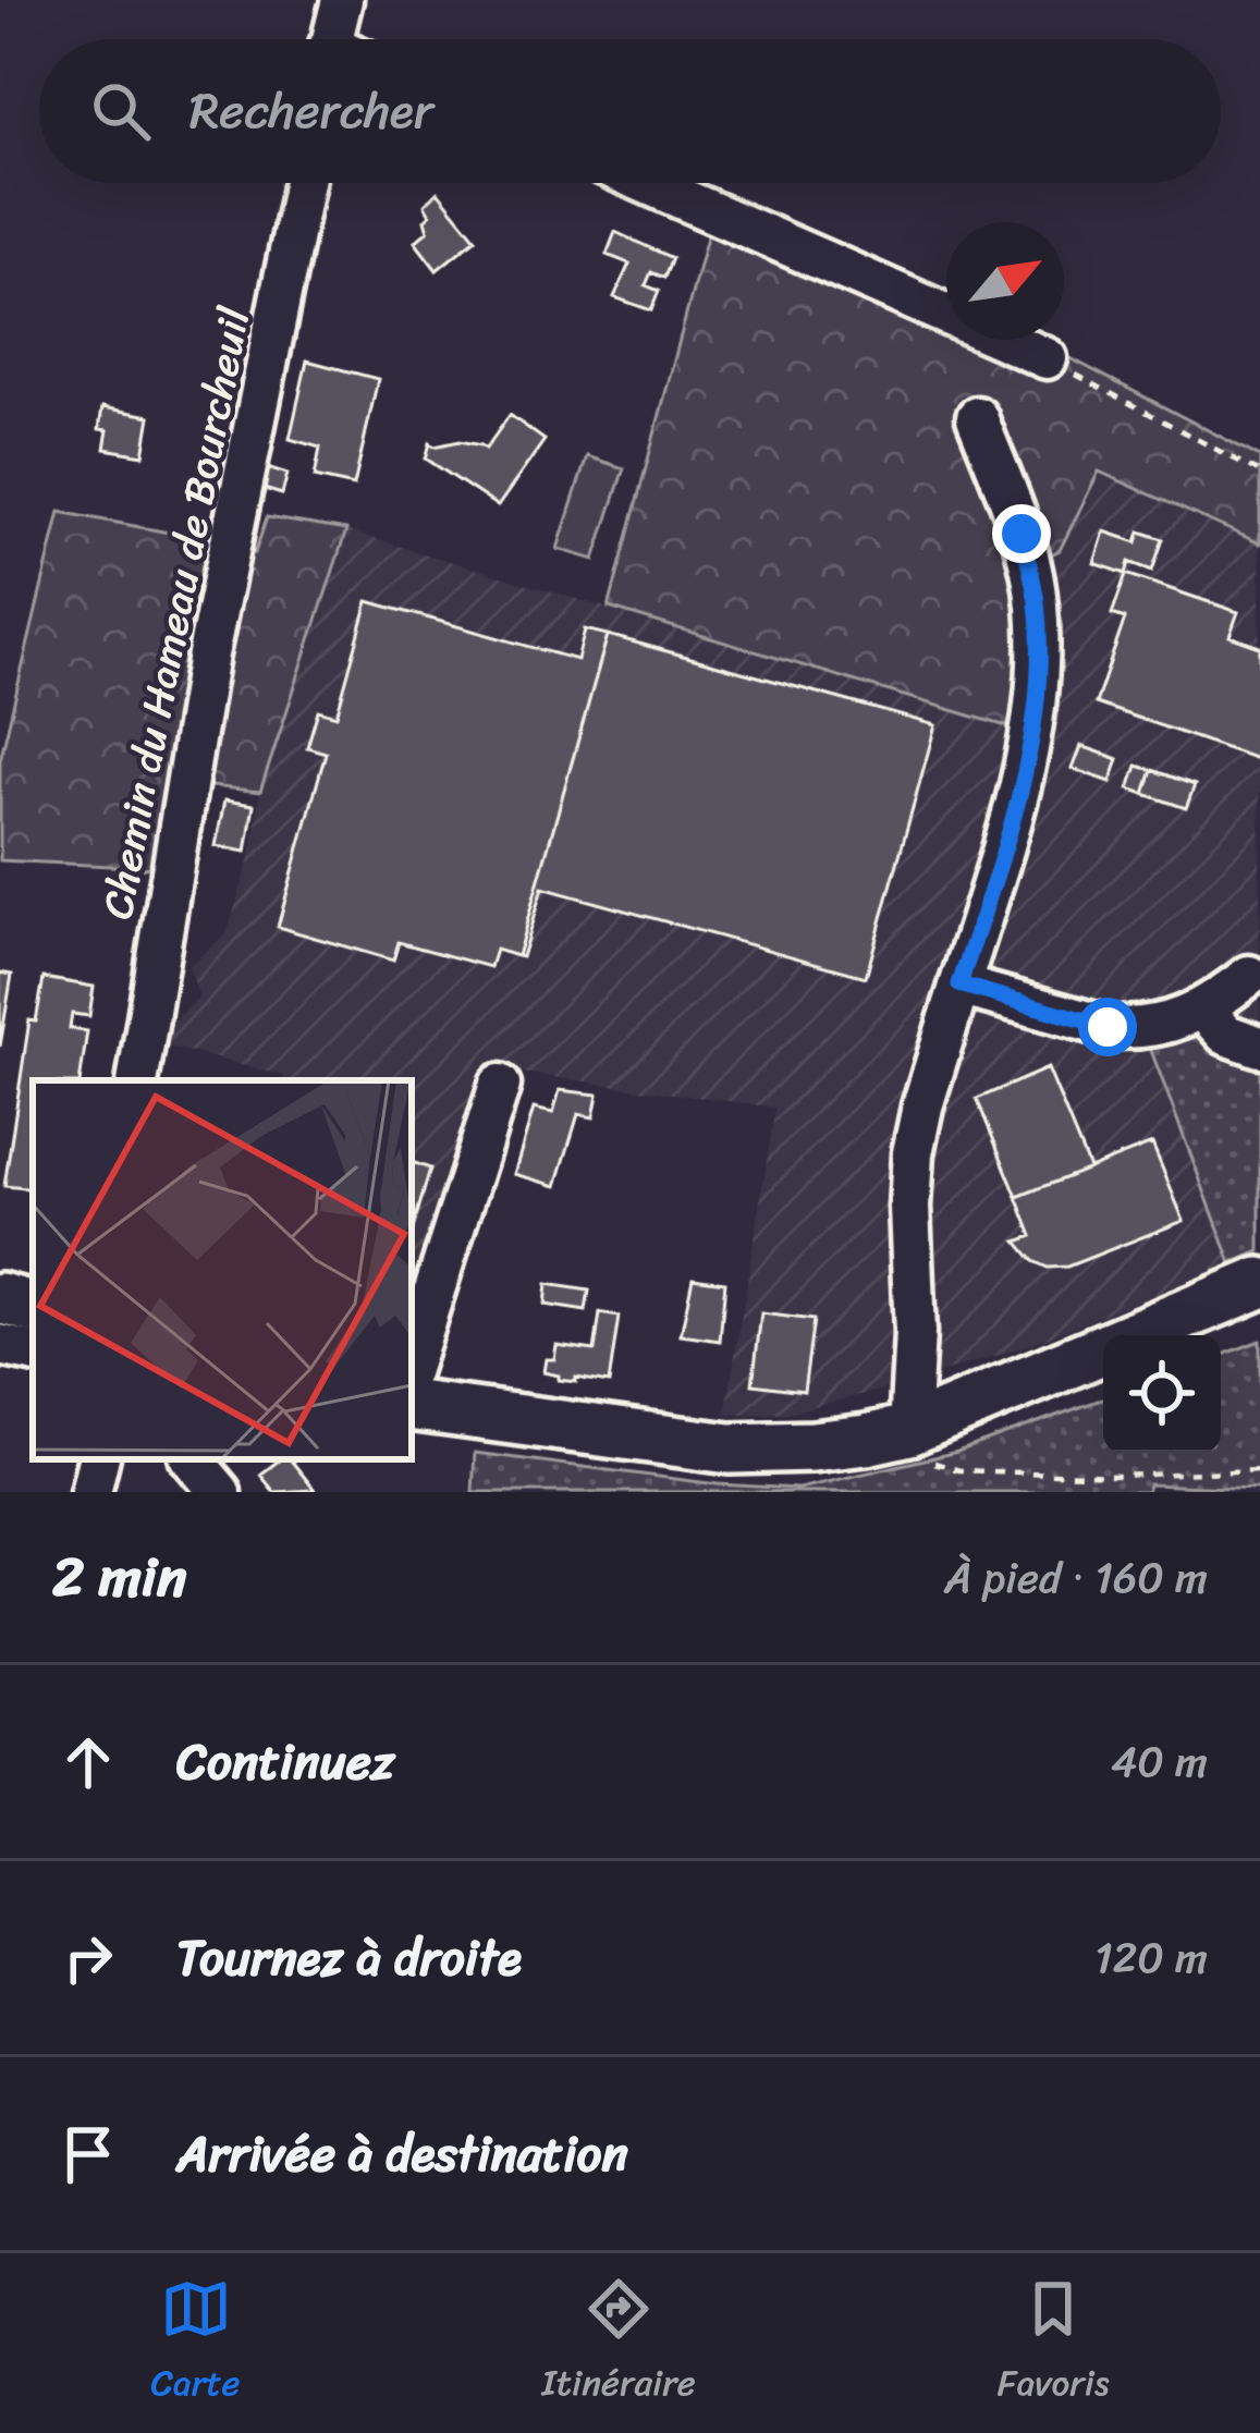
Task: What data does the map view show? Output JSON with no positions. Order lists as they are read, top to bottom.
{
  "streets": {
    "street": ["Chemin du Hameau de Bourcheuil"]
  },
  "north": "top right",
  "page": {
    "search": "Rechercher",
    "heading": ["2 min", "À pied · 160 m"],
    "list": [
      ["Continuez", "40 m"],
      ["Tournez à droite", "120 m"],
      "Arrivée à destination"
    ],
    "nav": ["Carte", "Itinéraire", "Favoris"]
  }
}
